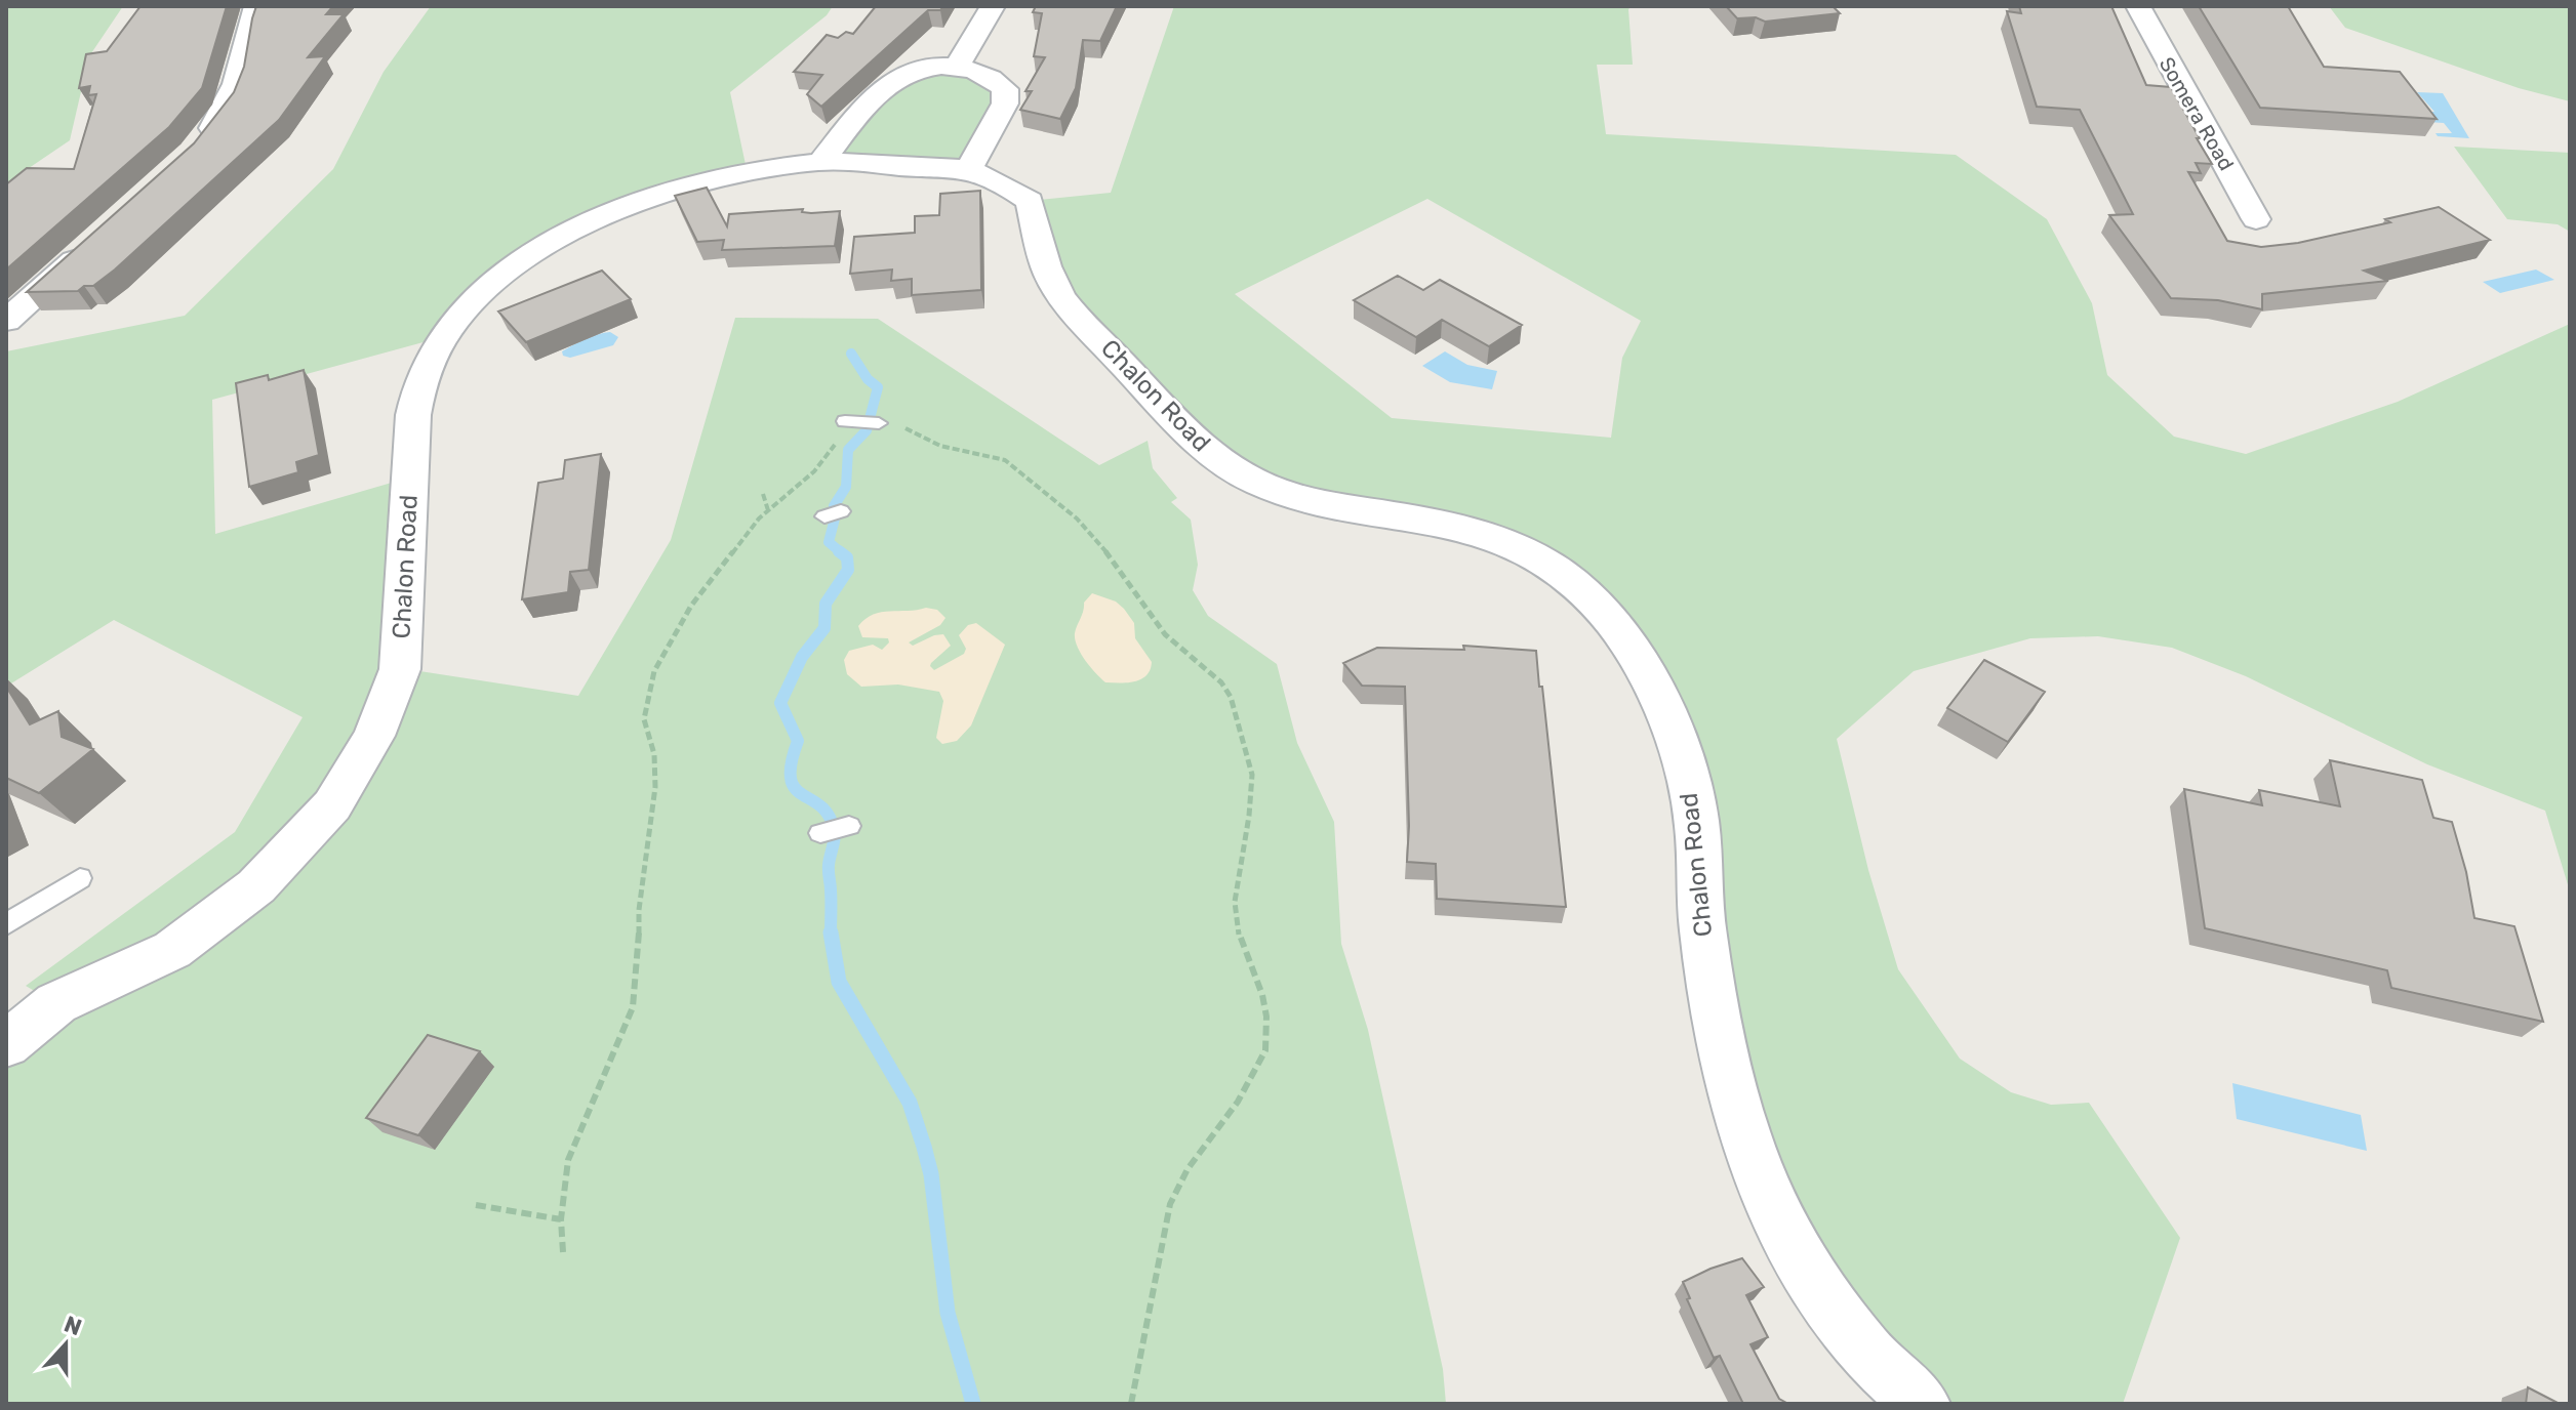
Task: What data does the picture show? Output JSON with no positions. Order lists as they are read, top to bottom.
{
  "streets": {
    "street": ["Somera Road", "Chalon Road"]
  },
  "north": "top"
}
